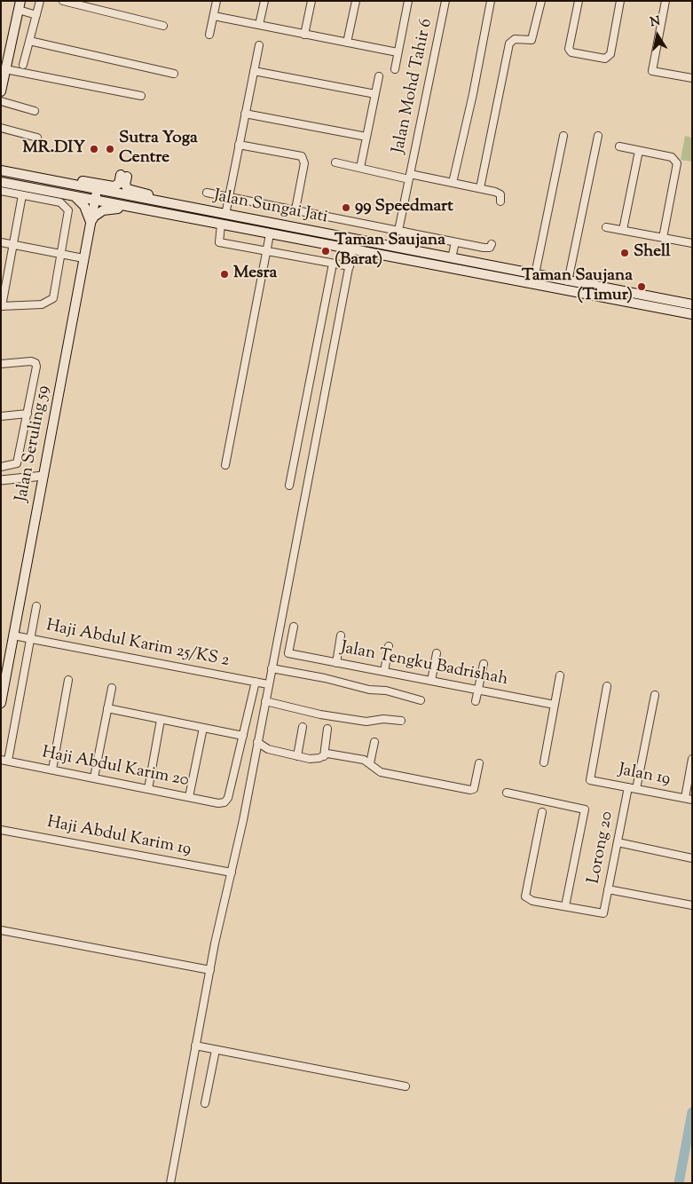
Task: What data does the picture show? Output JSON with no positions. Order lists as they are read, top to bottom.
{
  "streets": {
    "main road": ["Jalan Sungai Jati", "Jalan Seruling 59"],
    "street": [
      "Jalan Mohd Tahir 6",
      "Haji Abdul Karim 25/KS 2",
      "Jalan Tengku Badrishah",
      "Haji Abdul Karim 20",
      "Jalan 19",
      "Haji Abdul Karim 19",
      "Lorong 20"
    ]
  },
  "crossings": [
    ["Jalan Mohd Tahir 6", "Jalan Sungai Jati"],
    ["Jalan Sungai Jati", "Jalan Seruling 59"],
    ["Jalan Seruling 59", "Haji Abdul Karim 25/KS 2"],
    ["Jalan 19", "Lorong 20"]
  ],
  "places": [
    "MR.DIY",
    "Sutra Yoga Centre",
    "99 Speedmart",
    "Taman Saujana (Barat)",
    "Shell",
    "Mesra",
    "Taman Saujana (Timur)"
  ],
  "north": "top"
}
